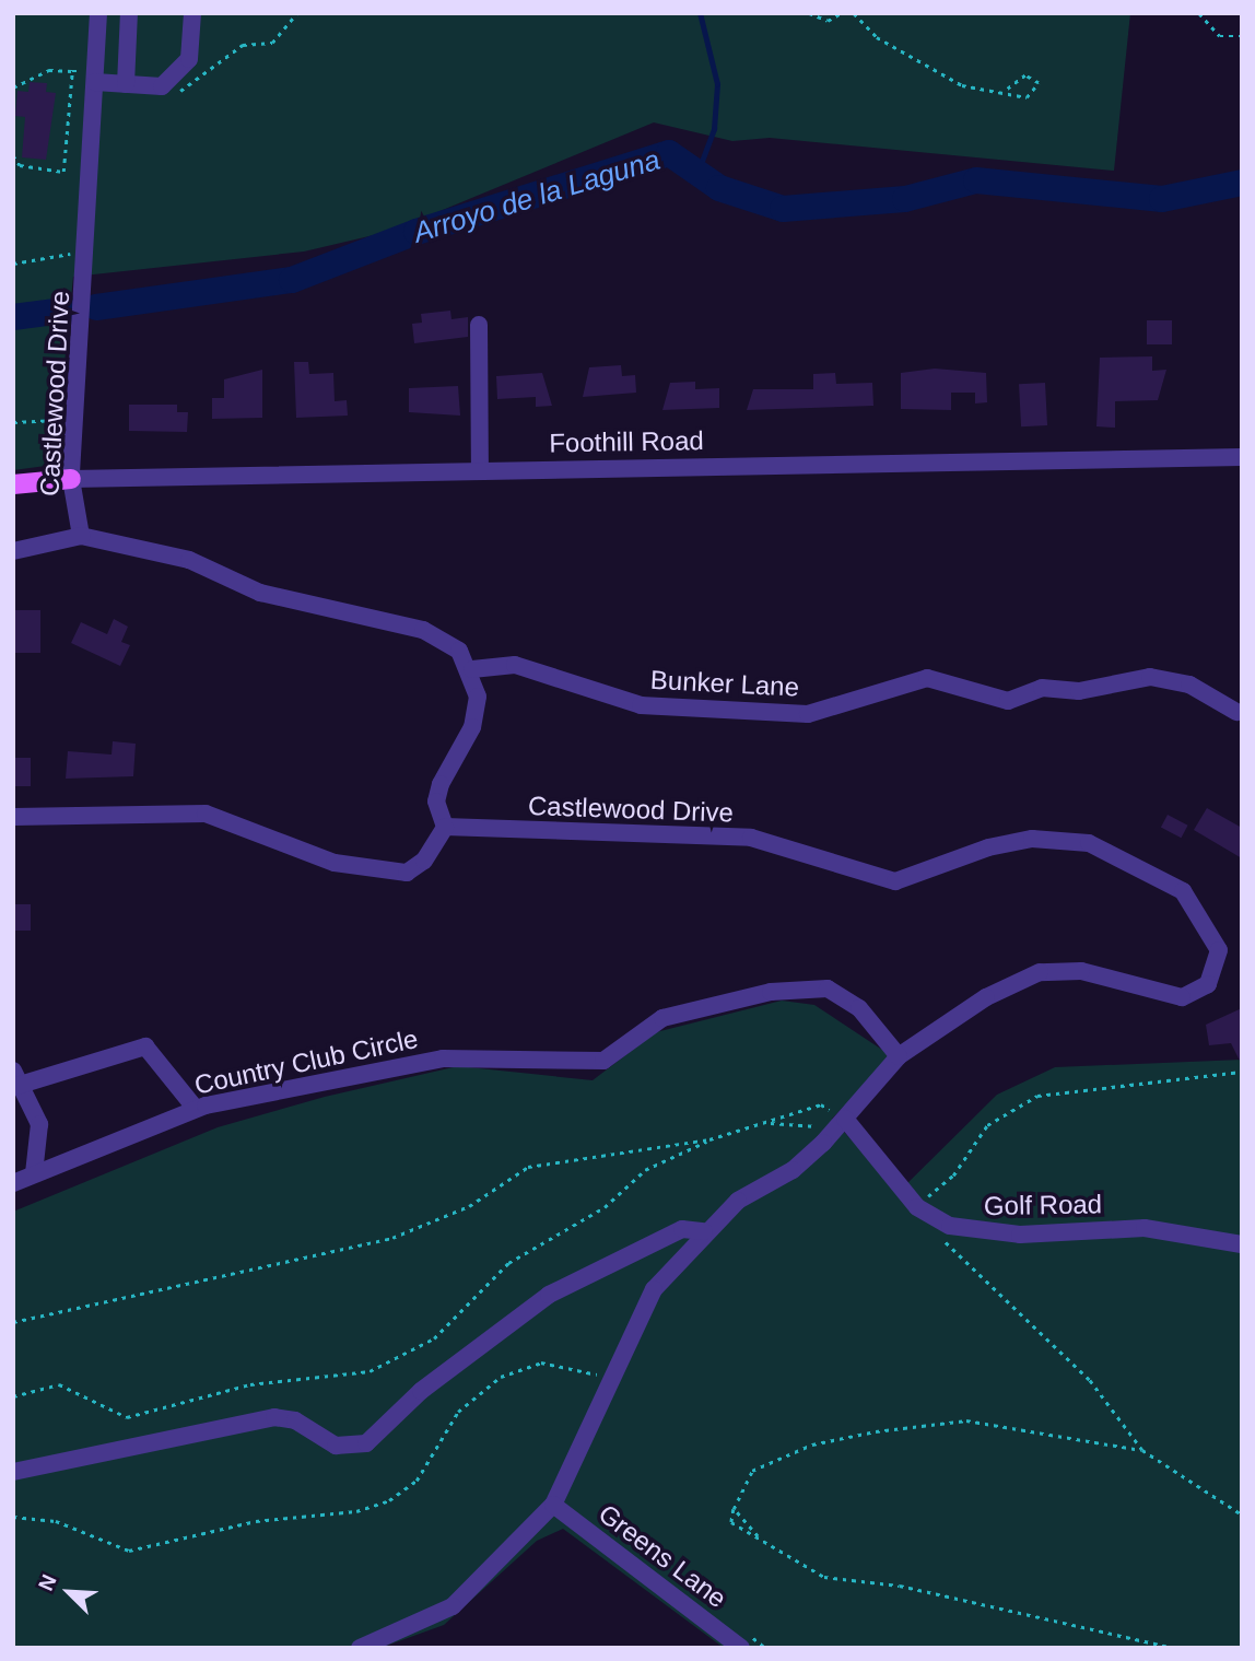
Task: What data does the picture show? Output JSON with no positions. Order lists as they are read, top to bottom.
{
  "streets": {
    "main road": ["Foothill Road"],
    "street": [
      "Castlewood Drive",
      "Bunker Lane",
      "Country Club Circle",
      "Golf Road",
      "Greens Lane"
    ]
  },
  "crossings": [
    ["Castlewood Drive", "Foothill Road"],
    ["Castlewood Drive", "Country Club Circle"],
    ["Castlewood Drive", "Golf Road"],
    ["Castlewood Drive", "Greens Lane"]
  ],
  "water": ["Arroyo de la Laguna"],
  "north": "top left"
}
